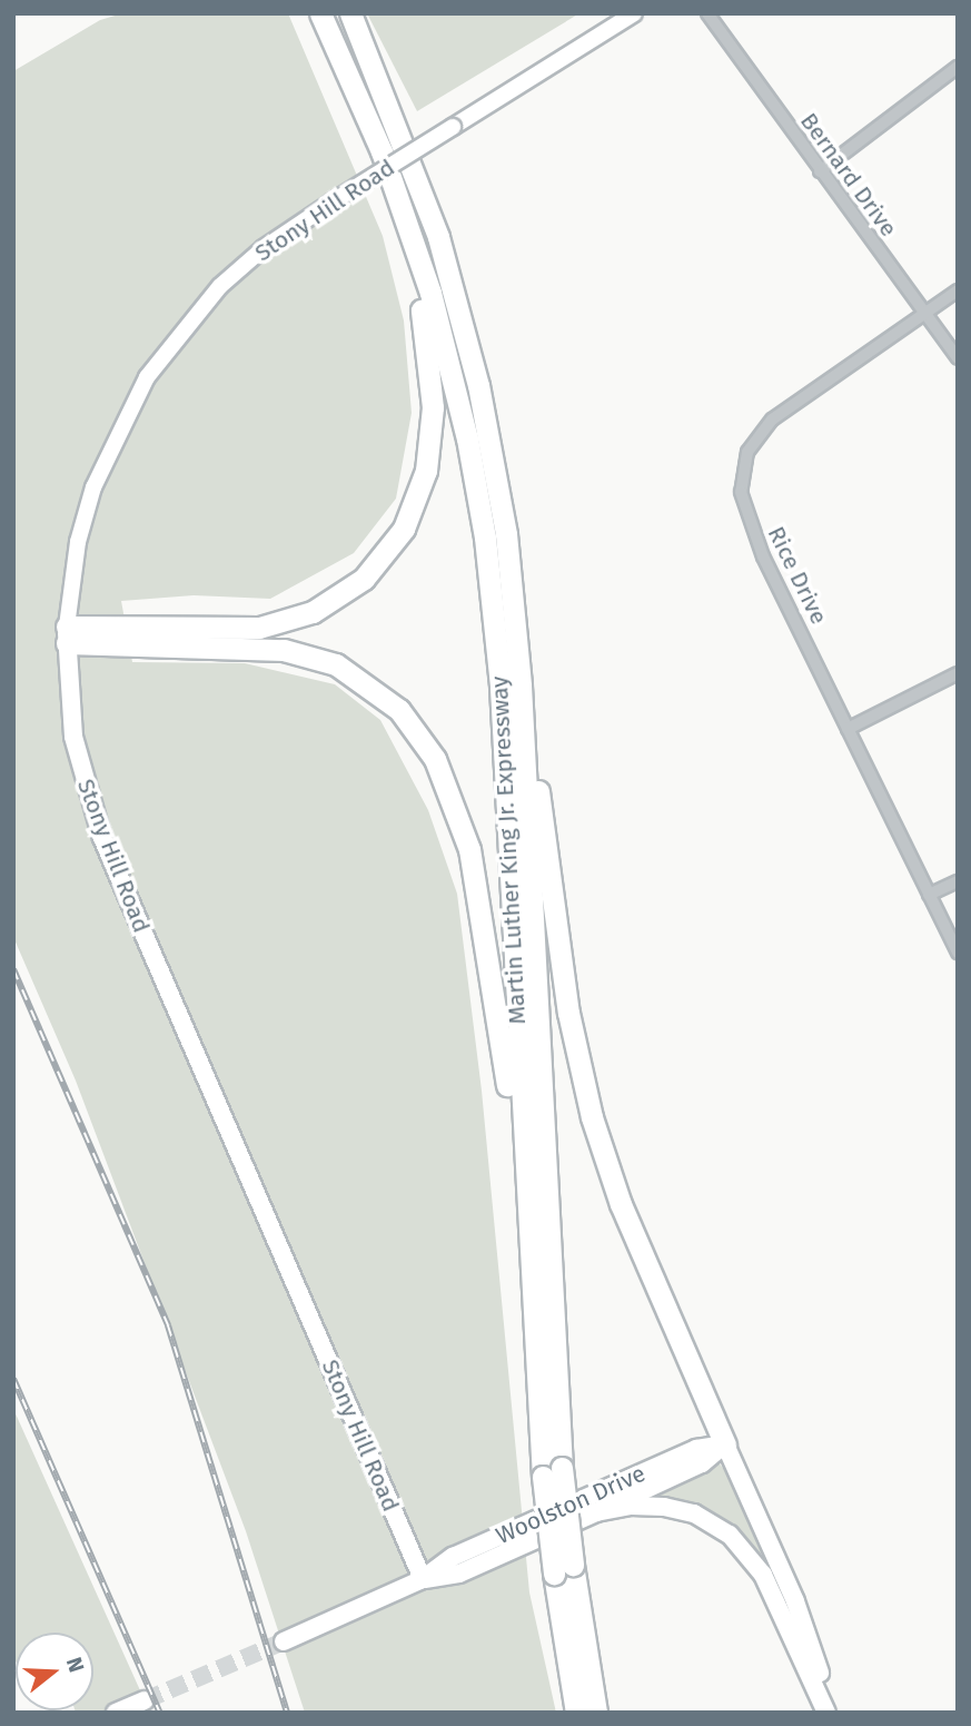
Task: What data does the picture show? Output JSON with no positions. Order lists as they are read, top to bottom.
{
  "streets": {
    "highway": ["Martin Luther King Jr. Expressway"],
    "main road": ["Stony Hill Road", "Woolston Drive"],
    "street": ["Bernard Drive", "Rice Drive"]
  },
  "crossings": [
    ["Bernard Drive", "Rice Drive"],
    ["Stony Hill Road", "Woolston Drive"]
  ],
  "north": "right"
}
